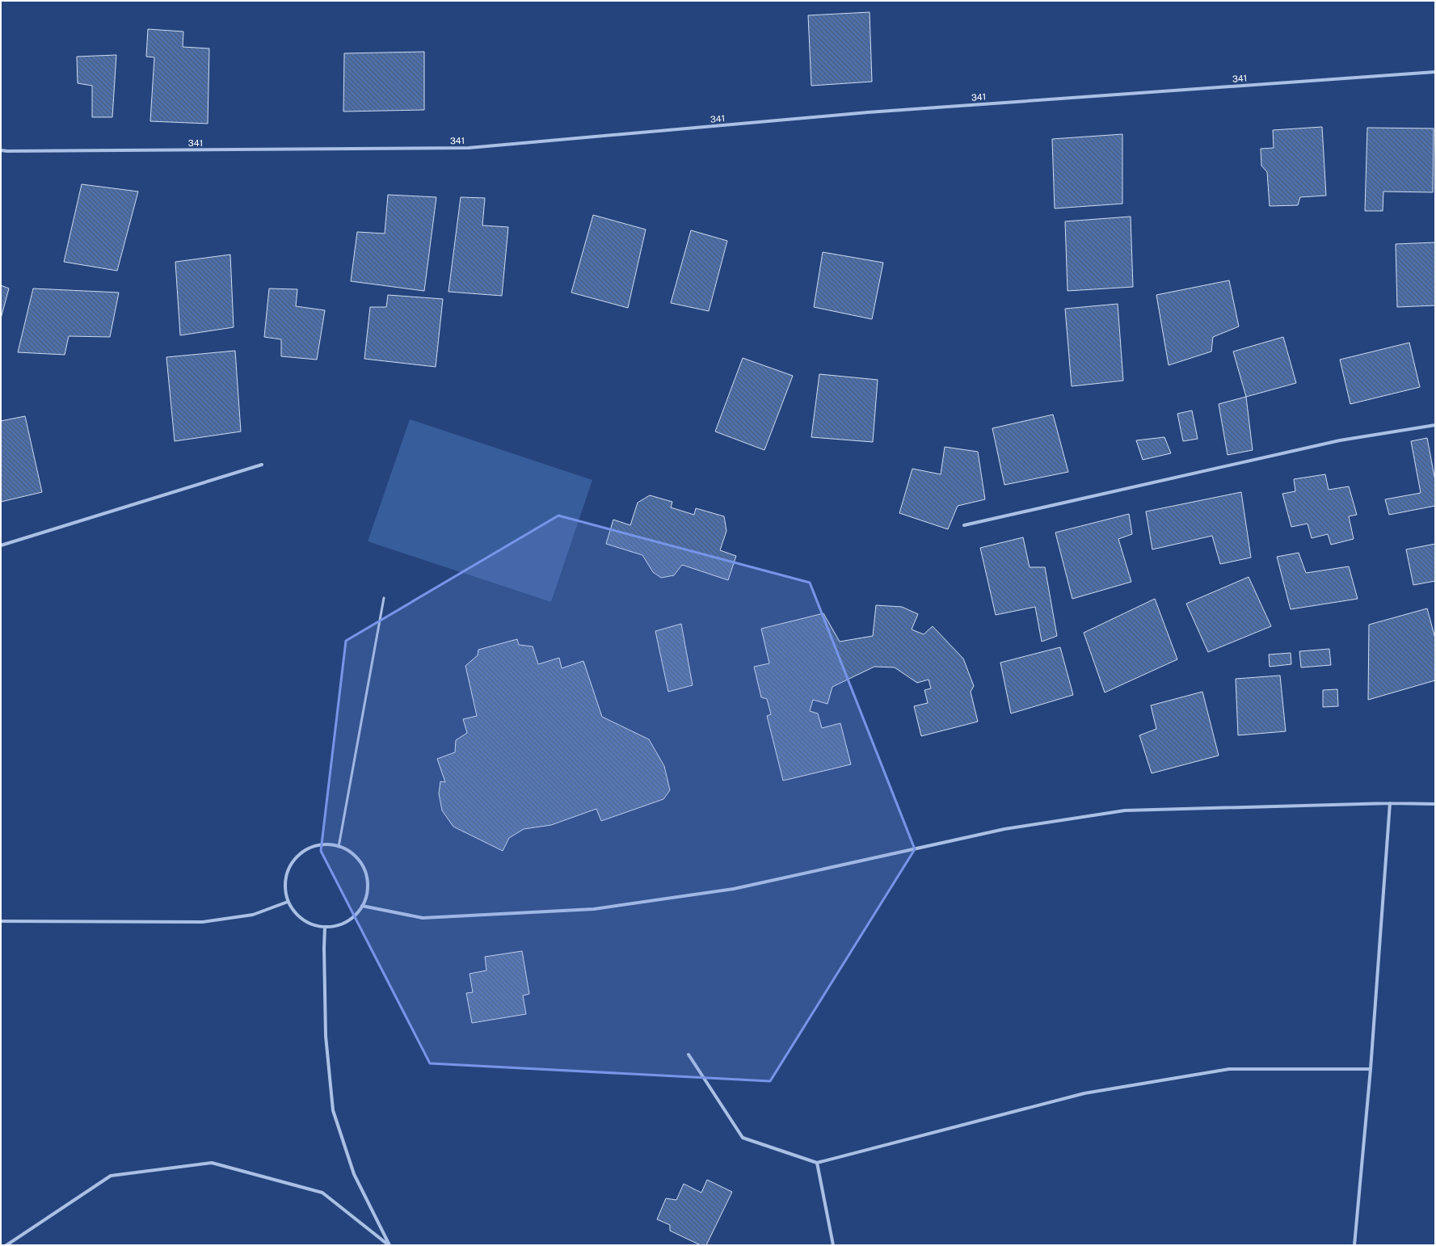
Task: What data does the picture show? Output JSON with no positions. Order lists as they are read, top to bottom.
{
  "streets": {
    "street": ["341"]
  }
}
